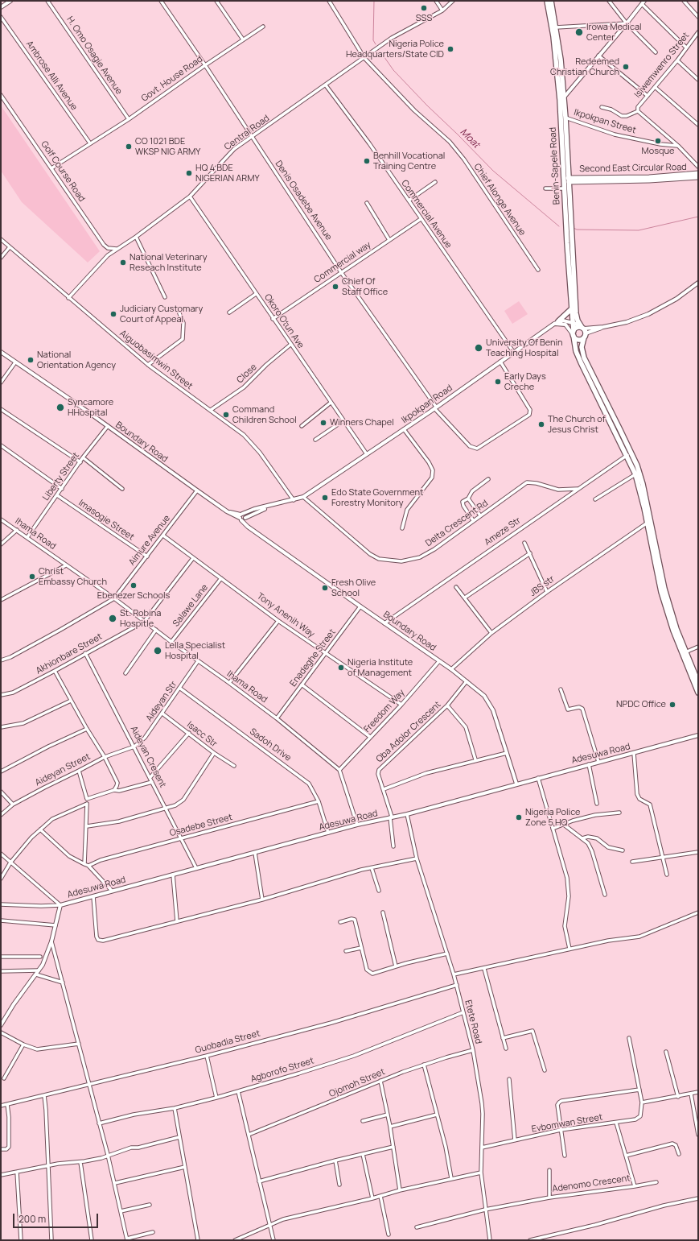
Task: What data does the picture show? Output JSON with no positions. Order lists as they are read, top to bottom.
{
  "streets": {
    "highway": ["Benin-Sapele Road"],
    "main road": ["Second East Circular Road"],
    "street": [
      "H. Omo Osagie Avenue",
      "Isiwemwenro Street",
      "Ambrose Alli Avenue",
      "Govt. House Road",
      "Ikpokpan Street",
      "Central Road",
      "Golf Course Road",
      "Chief Alonge Avenue",
      "Denis Osadebe Avenue",
      "Commercial Avenue",
      "Commercial way",
      "Okoro Otun Ave",
      "Aiguobasimwin Street",
      "Close",
      "Ikpokpan Road",
      "Boundary Road",
      "Liberty Street",
      "Imasogie Street",
      "Delta Crescent Rd",
      "Ameze Str",
      "Ihama Road",
      "Aimure Avenue",
      "JBS str",
      "Salawe Lane",
      "Tony Anenih Way",
      "Akhionbare Street",
      "Enadeghe Street",
      "Aideyan Str",
      "Freedom Way",
      "Oba Adolor Crescent",
      "Isacc Str",
      "Sadoh Drive",
      "Adesuwa Road",
      "Aideyan Cresent",
      "Aideyan Street",
      "Osadebe Street",
      "Etete Road",
      "Guobadia Street",
      "Agborofo Street",
      "Ojomoh Street",
      "Evbomwan Street",
      "Adenomo Crescent"
    ]
  },
  "crossings": [
    ["H. Omo Osagie Avenue", "Govt. House Road"],
    ["Ambrose Alli Avenue", "Govt. House Road"],
    ["Govt. House Road", "Golf Course Road"],
    ["Govt. House Road", "Denis Osadebe Avenue"],
    ["Ikpokpan Street", "Benin-Sapele Road"],
    ["Central Road", "Chief Alonge Avenue"],
    ["Central Road", "Denis Osadebe Avenue"],
    ["Central Road", "Commercial Avenue"],
    ["Central Road", "Okoro Otun Ave"],
    ["Central Road", "Aiguobasimwin Street"],
    ["Benin-Sapele Road", "Second East Circular Road"],
    ["Benin-Sapele Road", "Ameze Str"],
    ["Denis Osadebe Avenue", "Commercial way"],
    ["Denis Osadebe Avenue", "Ikpokpan Road"],
    ["Commercial Avenue", "Commercial way"],
    ["Commercial Avenue", "Ikpokpan Road"],
    ["Commercial way", "Okoro Otun Ave"],
    ["Okoro Otun Ave", "Close"],
    ["Okoro Otun Ave", "Ikpokpan Road"],
    ["Aiguobasimwin Street", "Close"],
    ["Aiguobasimwin Street", "Ikpokpan Road"],
    ["Ikpokpan Road", "Boundary Road"],
    ["Ikpokpan Road", "Delta Crescent Rd"],
    ["Boundary Road", "Liberty Street"],
    ["Boundary Road", "Ameze Str"],
    ["Boundary Road", "Aimure Avenue"],
    ["Boundary Road", "JBS str"],
    ["Boundary Road", "Enadeghe Street"],
    ["Boundary Road", "Freedom Way"],
    ["Boundary Road", "Oba Adolor Crescent"],
    ["Boundary Road", "Adesuwa Road"],
    ["Liberty Street", "Imasogie Street"],
    ["Liberty Street", "Ihama Road"],
    ["Imasogie Street", "Aimure Avenue"],
    ["Delta Crescent Rd", "Ameze Str"],
    ["Ihama Road", "Aimure Avenue"],
    ["Ihama Road", "Salawe Lane"],
    ["Ihama Road", "Akhionbare Street"],
    ["Ihama Road", "Enadeghe Street"],
    ["Ihama Road", "Aideyan Str"],
    ["Ihama Road", "Freedom Way"],
    ["Aimure Avenue", "Tony Anenih Way"],
    ["Salawe Lane", "Tony Anenih Way"],
    ["Tony Anenih Way", "Enadeghe Street"],
    ["Tony Anenih Way", "Freedom Way"],
    ["Akhionbare Street", "Aideyan Cresent"],
    ["Aideyan Str", "Isacc Str"],
    ["Aideyan Str", "Sadoh Drive"],
    ["Aideyan Str", "Aideyan Cresent"],
    ["Aideyan Str", "Aideyan Street"],
    ["Oba Adolor Crescent", "Adesuwa Road"],
    ["Sadoh Drive", "Adesuwa Road"],
    ["Sadoh Drive", "Osadebe Street"],
    ["Adesuwa Road", "Aideyan Cresent"],
    ["Adesuwa Road", "Etete Road"],
    ["Aideyan Cresent", "Aideyan Street"],
    ["Aideyan Cresent", "Osadebe Street"],
    ["Etete Road", "Guobadia Street"],
    ["Etete Road", "Agborofo Street"],
    ["Etete Road", "Ojomoh Street"],
    ["Etete Road", "Evbomwan Street"],
    ["Etete Road", "Adenomo Crescent"],
    ["Evbomwan Street", "Adenomo Crescent"]
  ],
  "water": ["Moat"],
  "places": [
    "SSS",
    "Irowa Medical Center",
    "Nigeria Police Headquarters/State CID",
    "Redeemed Christian Church",
    "Mosque",
    "CO 1021 BDE WKSP NIG ARMY",
    "Benhill Vocational Training Centre",
    "HQ 4 BDE NIGERIAN ARMY",
    "National Veterinary Reseach Institute",
    "Chief Of Staff Office",
    "Judiciary Customary Court of Appeal",
    "University Of Benin Teaching Hospital",
    "National Orientation Agency",
    "Early Days Creche",
    "Syncamore HHospital",
    "Command Children School",
    "Winners Chapel",
    "The Church of Jesus Christ",
    "Edo State Government Forestry Monitory",
    "Christ Embassy Church",
    "Ebenezer Schools",
    "Fresh Olive School",
    "St. Robina Hospitle",
    "Lella Specialist Hospital",
    "Nigeria Institute of Management",
    "NPDC Office",
    "Nigeria Police Zone 5 HQ"
  ],
  "scale_bar": "200 m"
}
